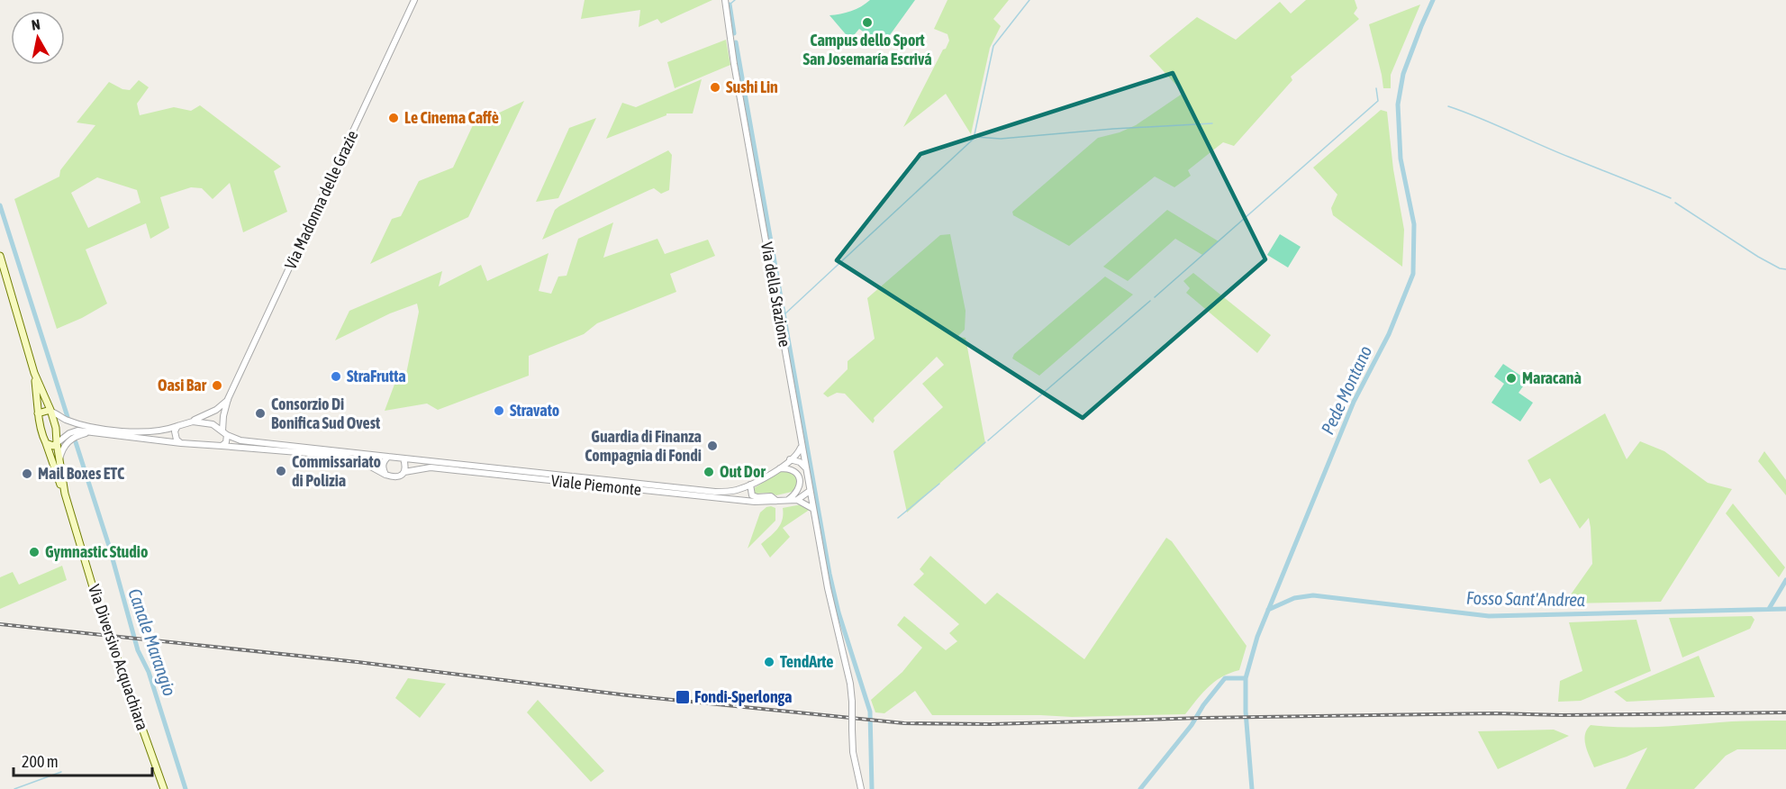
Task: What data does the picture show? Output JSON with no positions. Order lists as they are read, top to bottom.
{
  "streets": {
    "main road": ["Via Diversivo Acquachiara"],
    "street": ["Via Madonna delle Grazie", "Via della Stazione", "Viale Piemonte"]
  },
  "crossings": [
    ["Via della Stazione", "Viale Piemonte"]
  ],
  "water": ["Pede Montano", "Fosso Sant'Andrea", "Canale Marangio"],
  "places": {
    "other": [
      "Campus dello Sport San Josemaría Escrivá",
      "Sushi Lin",
      "Le Cinema Caffè",
      "StraFrutta",
      "Maracanà",
      "Oasi Bar",
      "Stravato",
      "Consorzio Di Bonifica Sud Ovest",
      "Guardia di Finanza Compagnia di Fondi",
      "Commissariato di Polizia",
      "Out Dor",
      "Mail Boxes ETC",
      "Gymnastic Studio",
      "TendArte"
    ],
    "transit": ["Fondi-Sperlonga"]
  },
  "scale_bar": "200 m",
  "north": "top"
}
